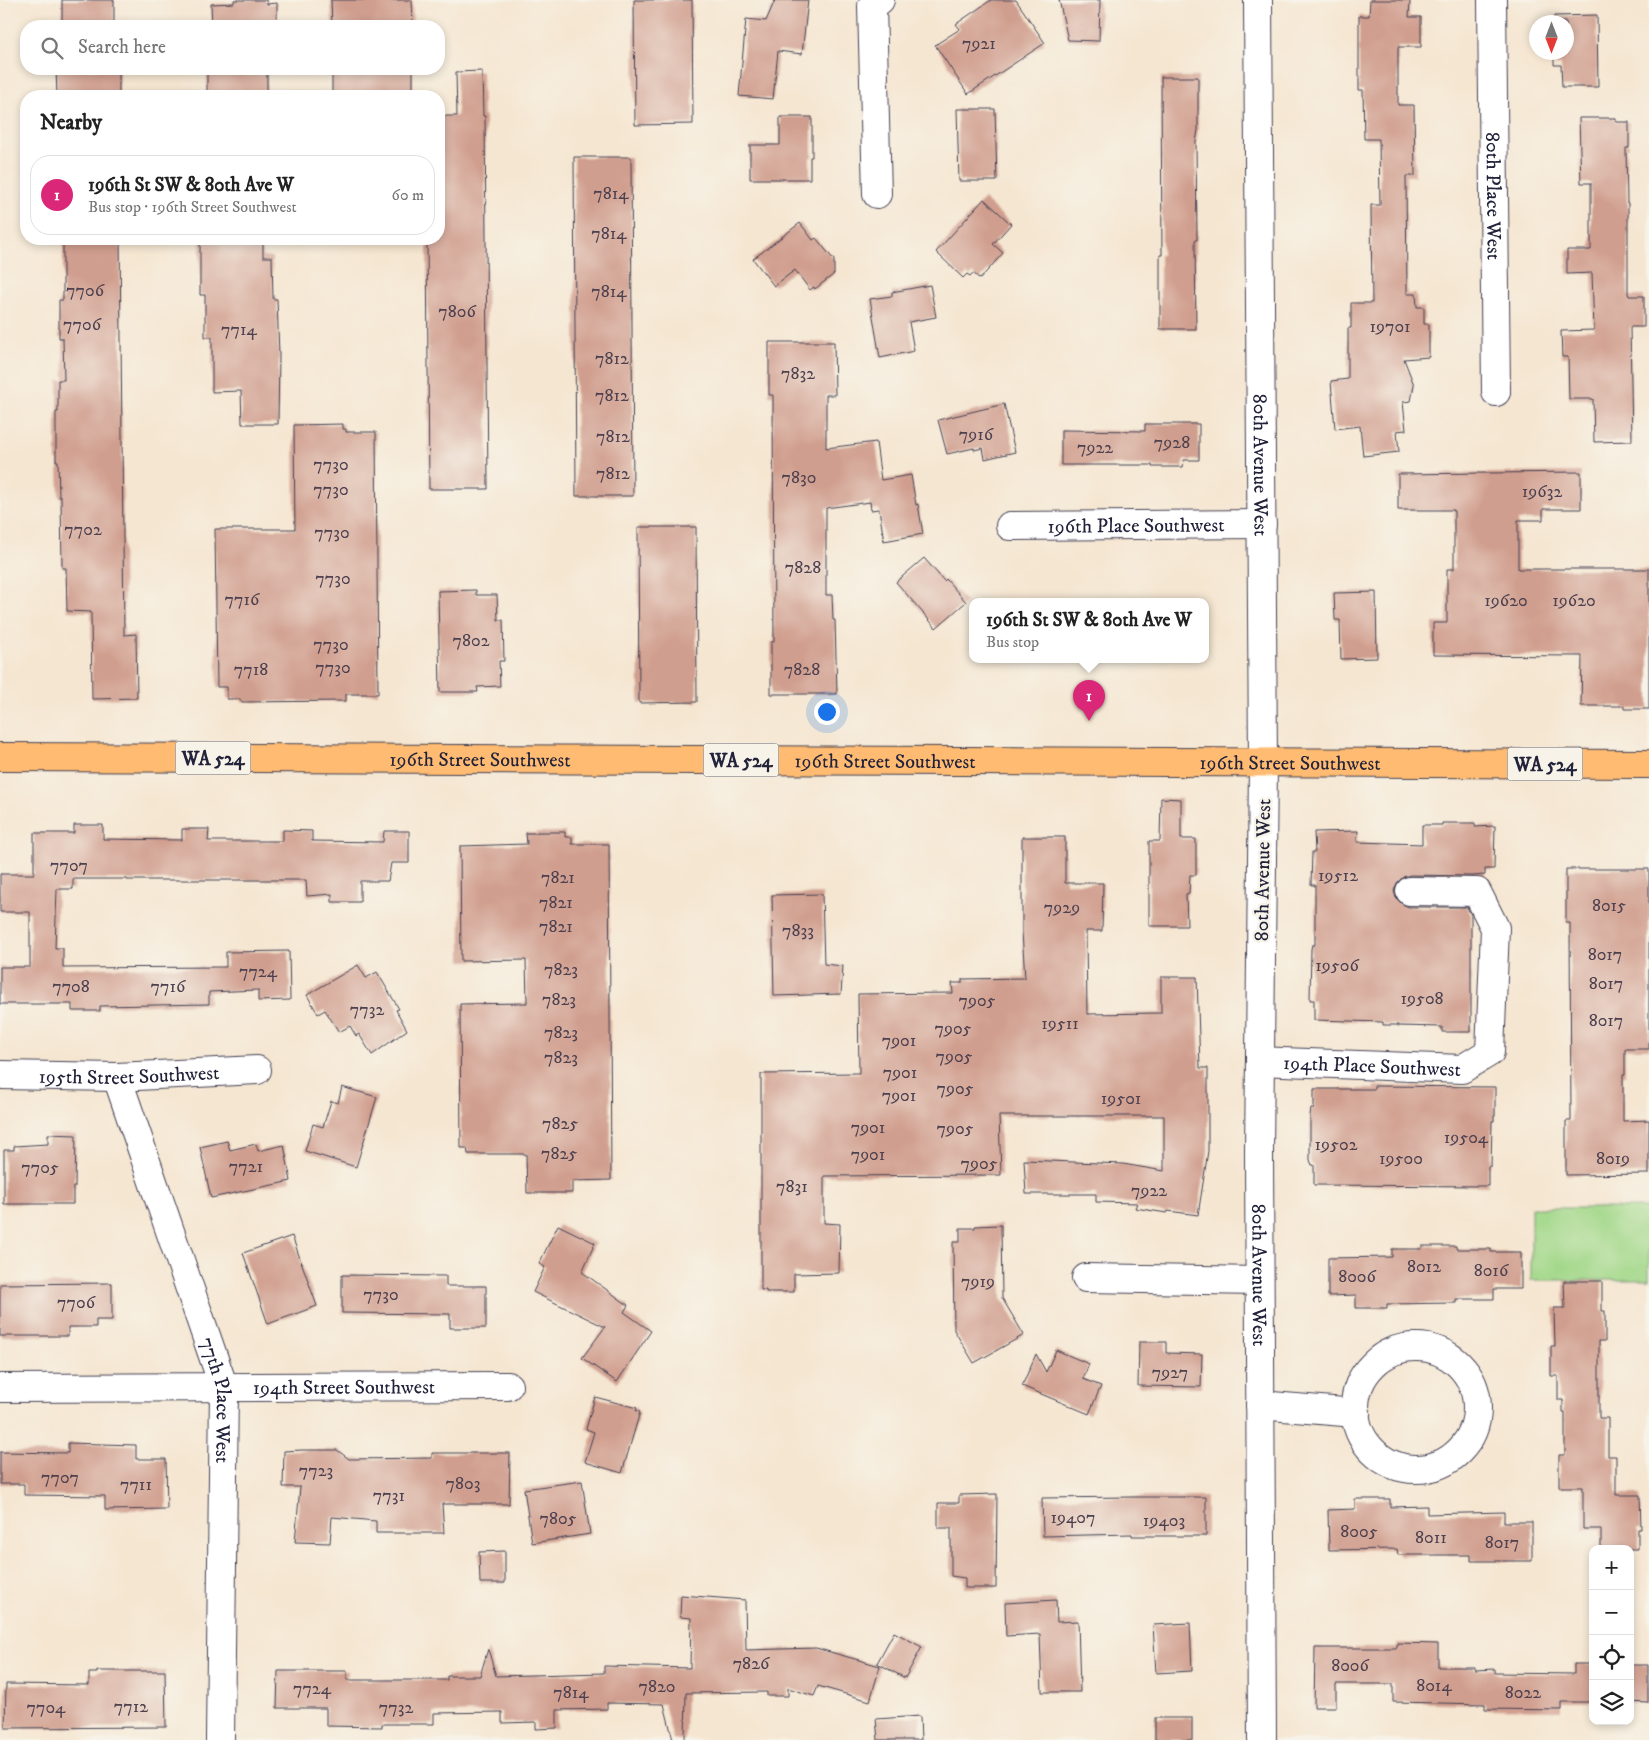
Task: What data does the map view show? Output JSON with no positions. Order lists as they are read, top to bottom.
{
  "streets": {
    "main road": ["WA 524", "196th Street Southwest"],
    "street": [
      "80th Place West",
      "80th Avenue West",
      "196th Place Southwest",
      "194th Place Southwest",
      "195th Street Southwest",
      "194th Street Southwest",
      "77th Place West"
    ]
  },
  "crossings": [
    ["80th Avenue West", "196th Place Southwest"],
    ["80th Avenue West", "196th Street Southwest"],
    ["80th Avenue West", "194th Place Southwest"],
    ["195th Street Southwest", "77th Place West"],
    ["194th Street Southwest", "77th Place West"]
  ],
  "house_numbers": [
    "7921",
    "7814",
    "7814",
    "7706",
    "7814",
    "7806",
    "7706",
    "19701",
    "7714",
    "7812",
    "7832",
    "7812",
    "7916",
    "7812",
    "7928",
    "7922",
    "7730",
    "7812",
    "7830",
    "7730",
    "19632",
    "7702",
    "7730",
    "7828",
    "7730",
    "7716",
    "19620",
    "19620",
    "7802",
    "7730",
    "7730",
    "7718",
    "7828",
    "7707",
    "19512",
    "7821",
    "7821",
    "8015",
    "7929",
    "7821",
    "7833",
    "8017",
    "19506",
    "7823",
    "7724",
    "8017",
    "7708",
    "7716",
    "19508",
    "7823",
    "7905",
    "7732",
    "8017",
    "19511",
    "7905",
    "7823",
    "7901",
    "7905",
    "7823",
    "7901",
    "7905",
    "7901",
    "19501",
    "7825",
    "7901",
    "7905",
    "19504",
    "19502",
    "7825",
    "7901",
    "19500",
    "8019",
    "7905",
    "7721",
    "7705",
    "7831",
    "7922",
    "8012",
    "8016",
    "8006",
    "7919",
    "7730",
    "7706",
    "7927",
    "7723",
    "7707",
    "7803",
    "7711",
    "7731",
    "19407",
    "7805",
    "19403",
    "8005",
    "8011",
    "8017",
    "7826",
    "8006",
    "8014",
    "7820",
    "7724",
    "7814",
    "8022",
    "7712",
    "7704",
    "7732"
  ],
  "north": "bottom",
  "page": {
    "search": "Search here",
    "heading": "Nearby",
    "list": [
      {
        "mark": "1",
        "name": "196th St SW & 80th Ave W",
        "note": "Bus stop · 196th Street Southwest",
        "value": "60 m"
      }
    ],
    "popup": ["196th St SW & 80th Ave W", "Bus stop"],
    "pins": "1",
    "map_buttons": ["+", "−"]
  }
}
